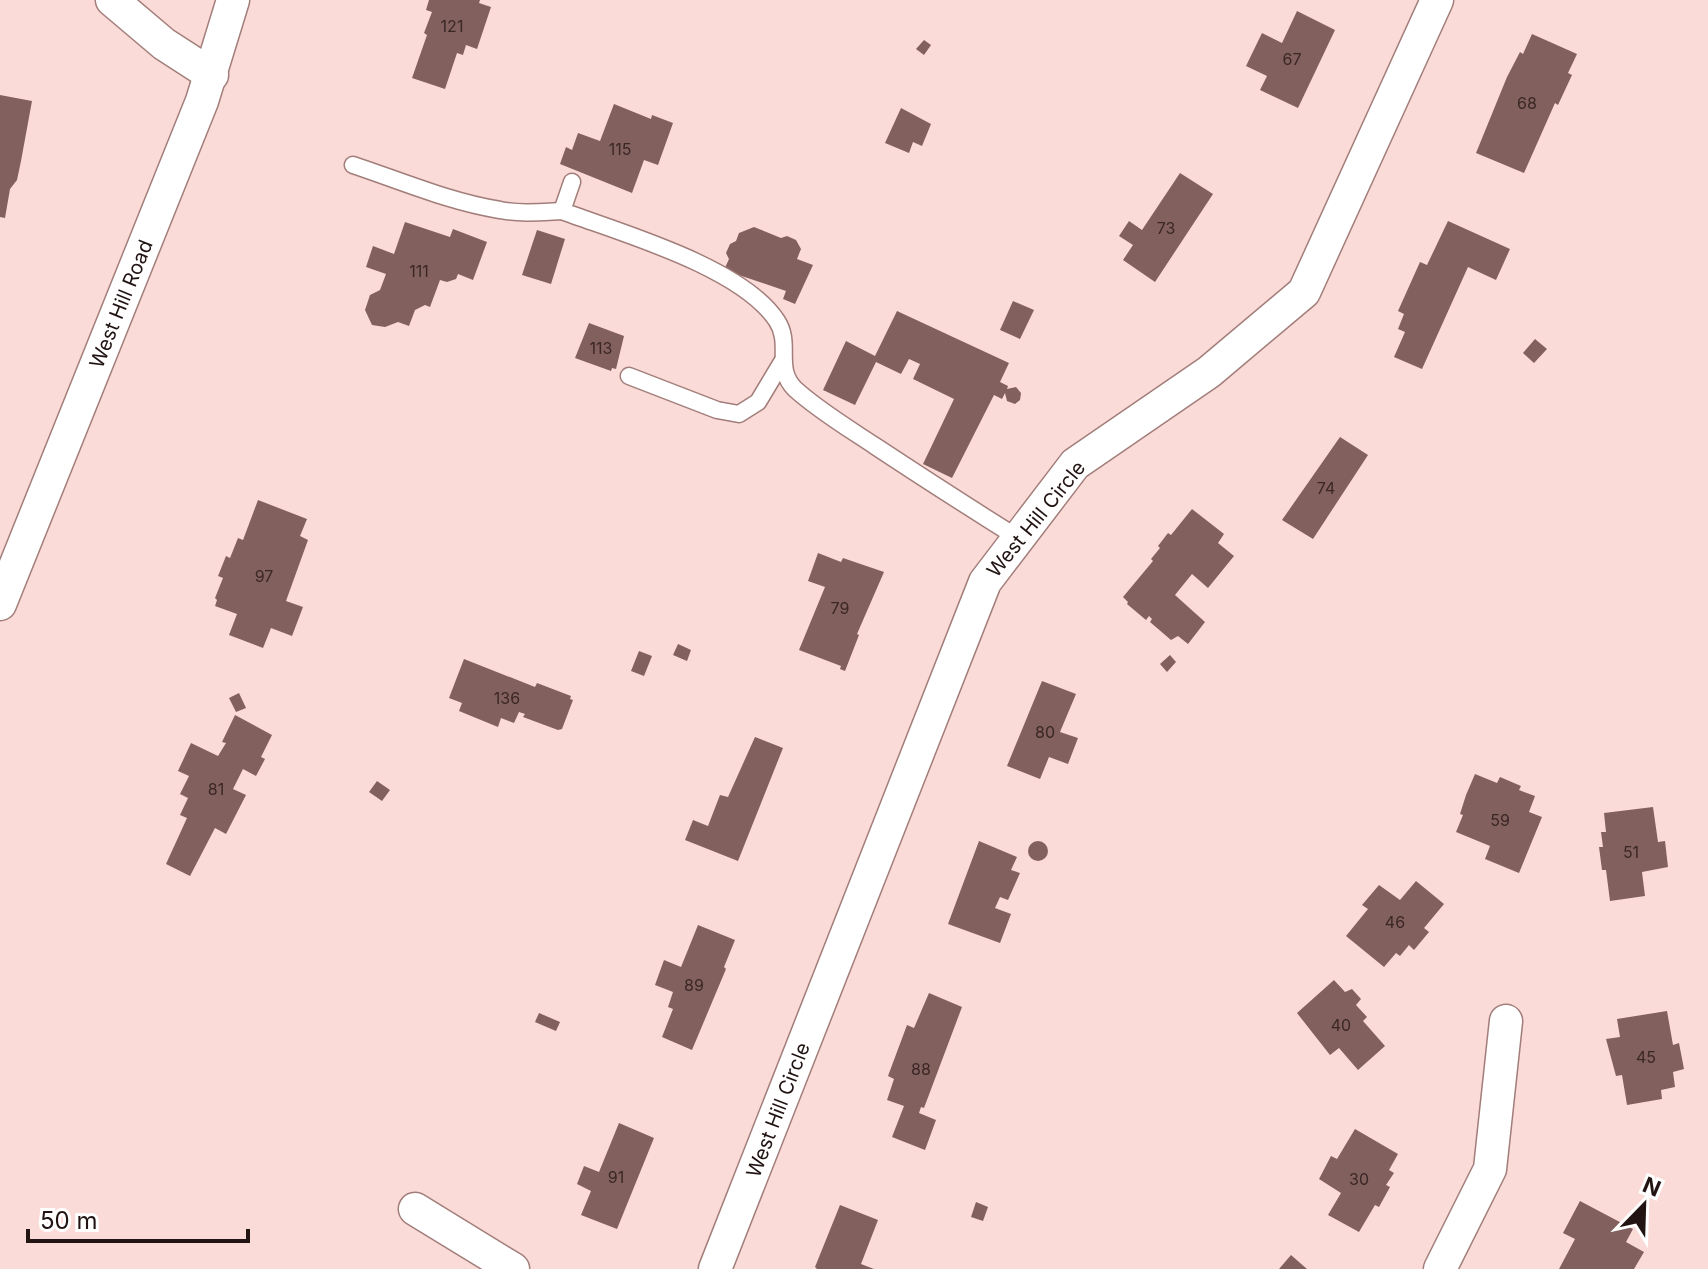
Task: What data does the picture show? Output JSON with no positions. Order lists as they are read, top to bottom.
{
  "streets": {
    "street": ["West Hill Road", "West Hill Circle"]
  },
  "house_numbers": [
    "121",
    "67",
    "68",
    "115",
    "73",
    "111",
    "113",
    "74",
    "97",
    "79",
    "136",
    "80",
    "81",
    "59",
    "51",
    "46",
    "89",
    "40",
    "45",
    "88",
    "91",
    "30"
  ],
  "scale_bar": "50 m",
  "north": "top right"
}
